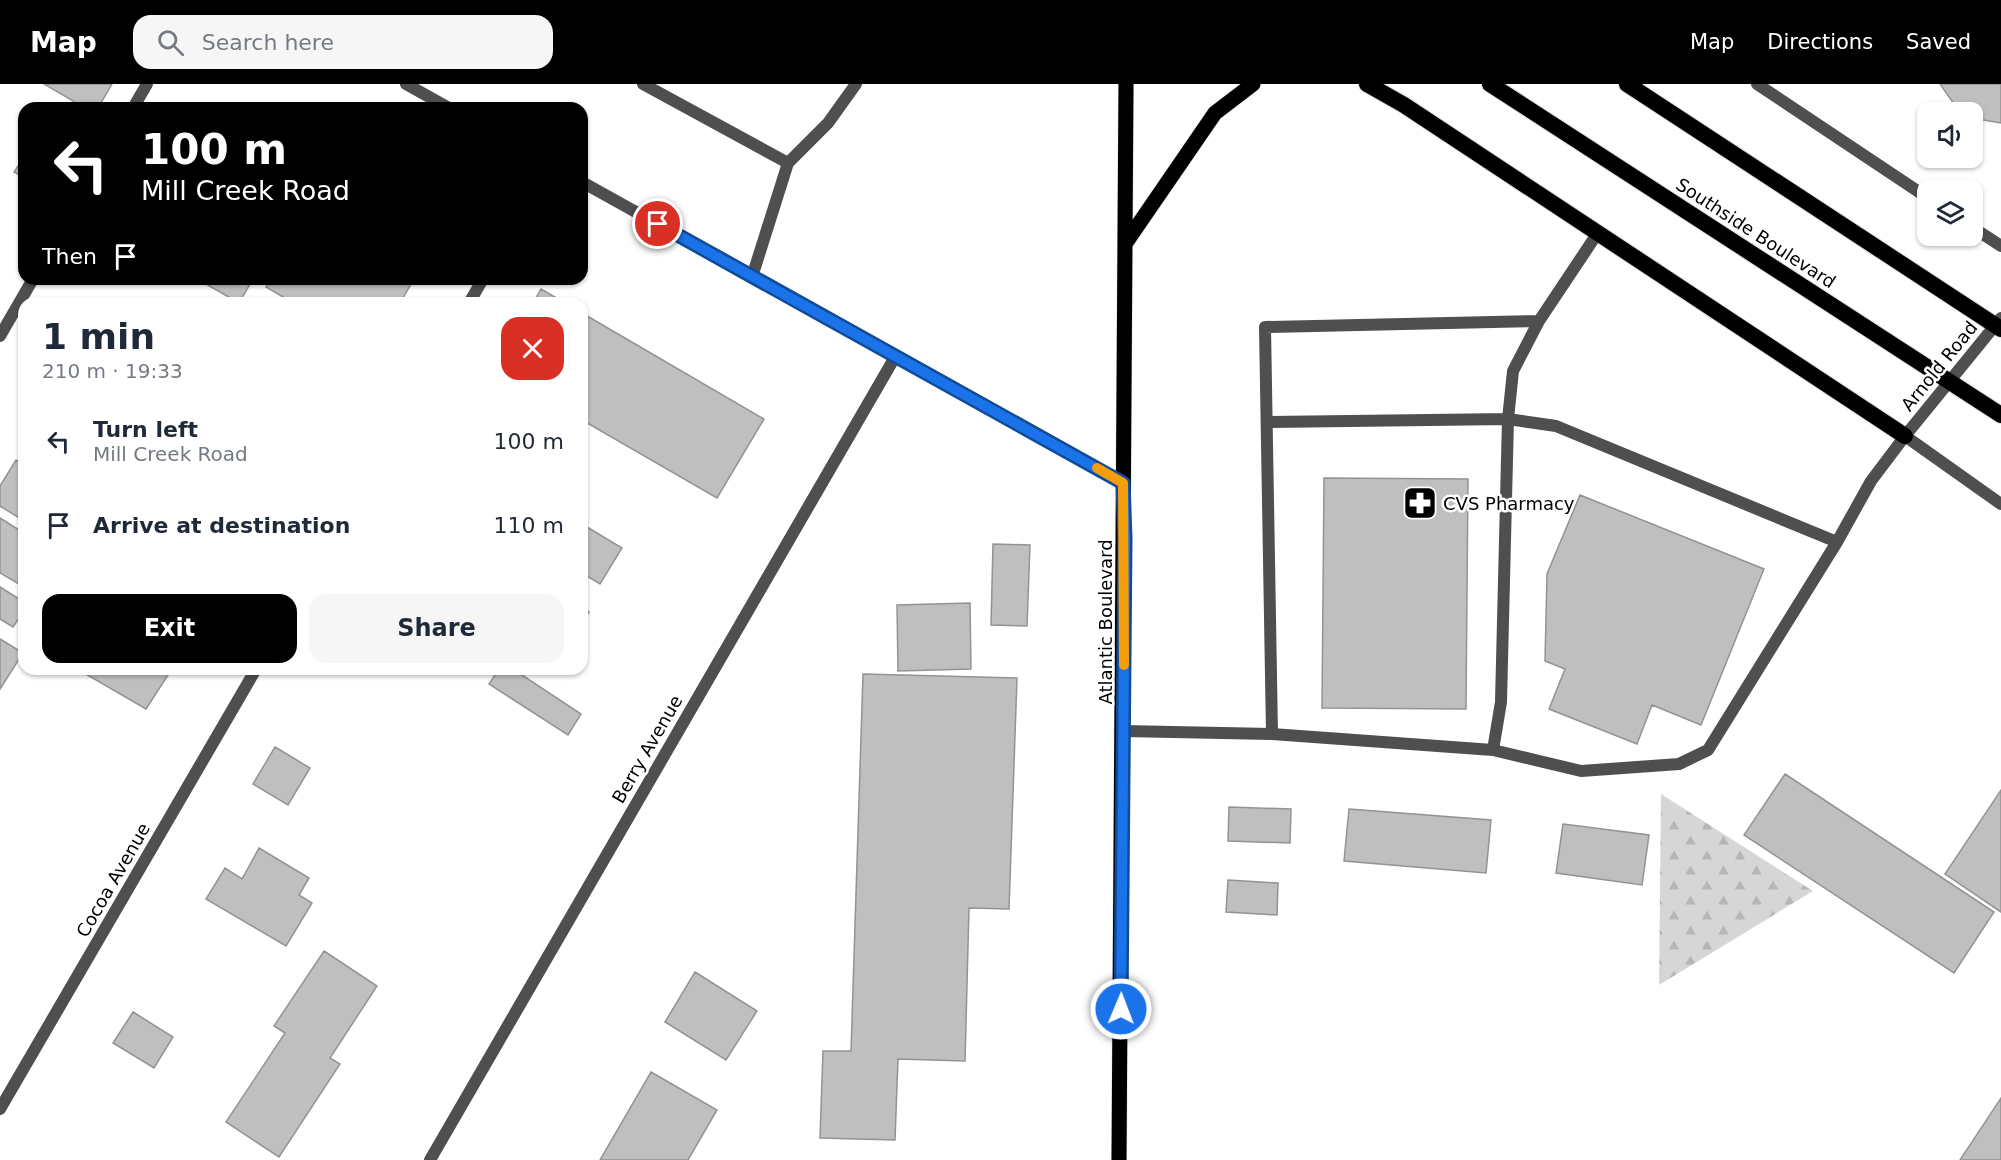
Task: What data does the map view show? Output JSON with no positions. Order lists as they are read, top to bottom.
{
  "streets": {
    "highway": ["Southside Boulevard"],
    "main road": ["Atlantic Boulevard"],
    "street": ["Arnold Road", "Berry Avenue", "Cocoa Avenue"]
  },
  "crossings": [
    ["Southside Boulevard", "Arnold Road"],
    ["Arnold Road", "Atlantic Boulevard"]
  ],
  "places": {
    "pharmacy": ["CVS Pharmacy"]
  },
  "page": {
    "header": "Map",
    "search": "Search here",
    "nav": ["Map", "Directions", "Saved"],
    "turn": ["100 m", "Mill Creek Road"],
    "then": "Then",
    "heading": ["1 min", "210 m · 19:33"],
    "list": [
      {
        "name": "Turn left",
        "note": "Mill Creek Road",
        "value": "100 m"
      },
      {
        "name": "Arrive at destination",
        "value": "110 m"
      }
    ],
    "buttons": ["Exit", "Share"]
  }
}
